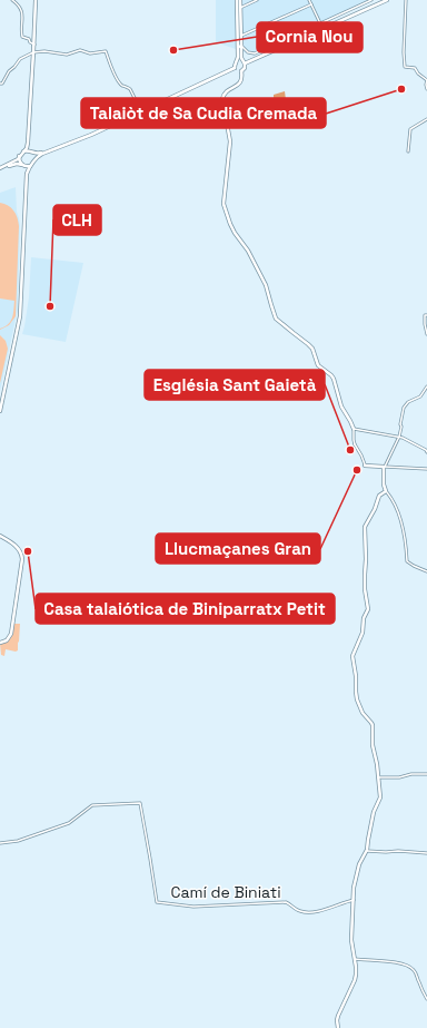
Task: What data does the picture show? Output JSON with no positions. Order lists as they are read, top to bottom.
{
  "streets": {
    "street": ["Camí de Biniati"]
  },
  "places": [
    "Cornia Nou",
    "Talaiòt de Sa Cudia Cremada",
    "CLH",
    "Església Sant Gaietà",
    "Llucmaçanes Gran",
    "Casa talaiótica de Biniparratx Petit"
  ]
}
